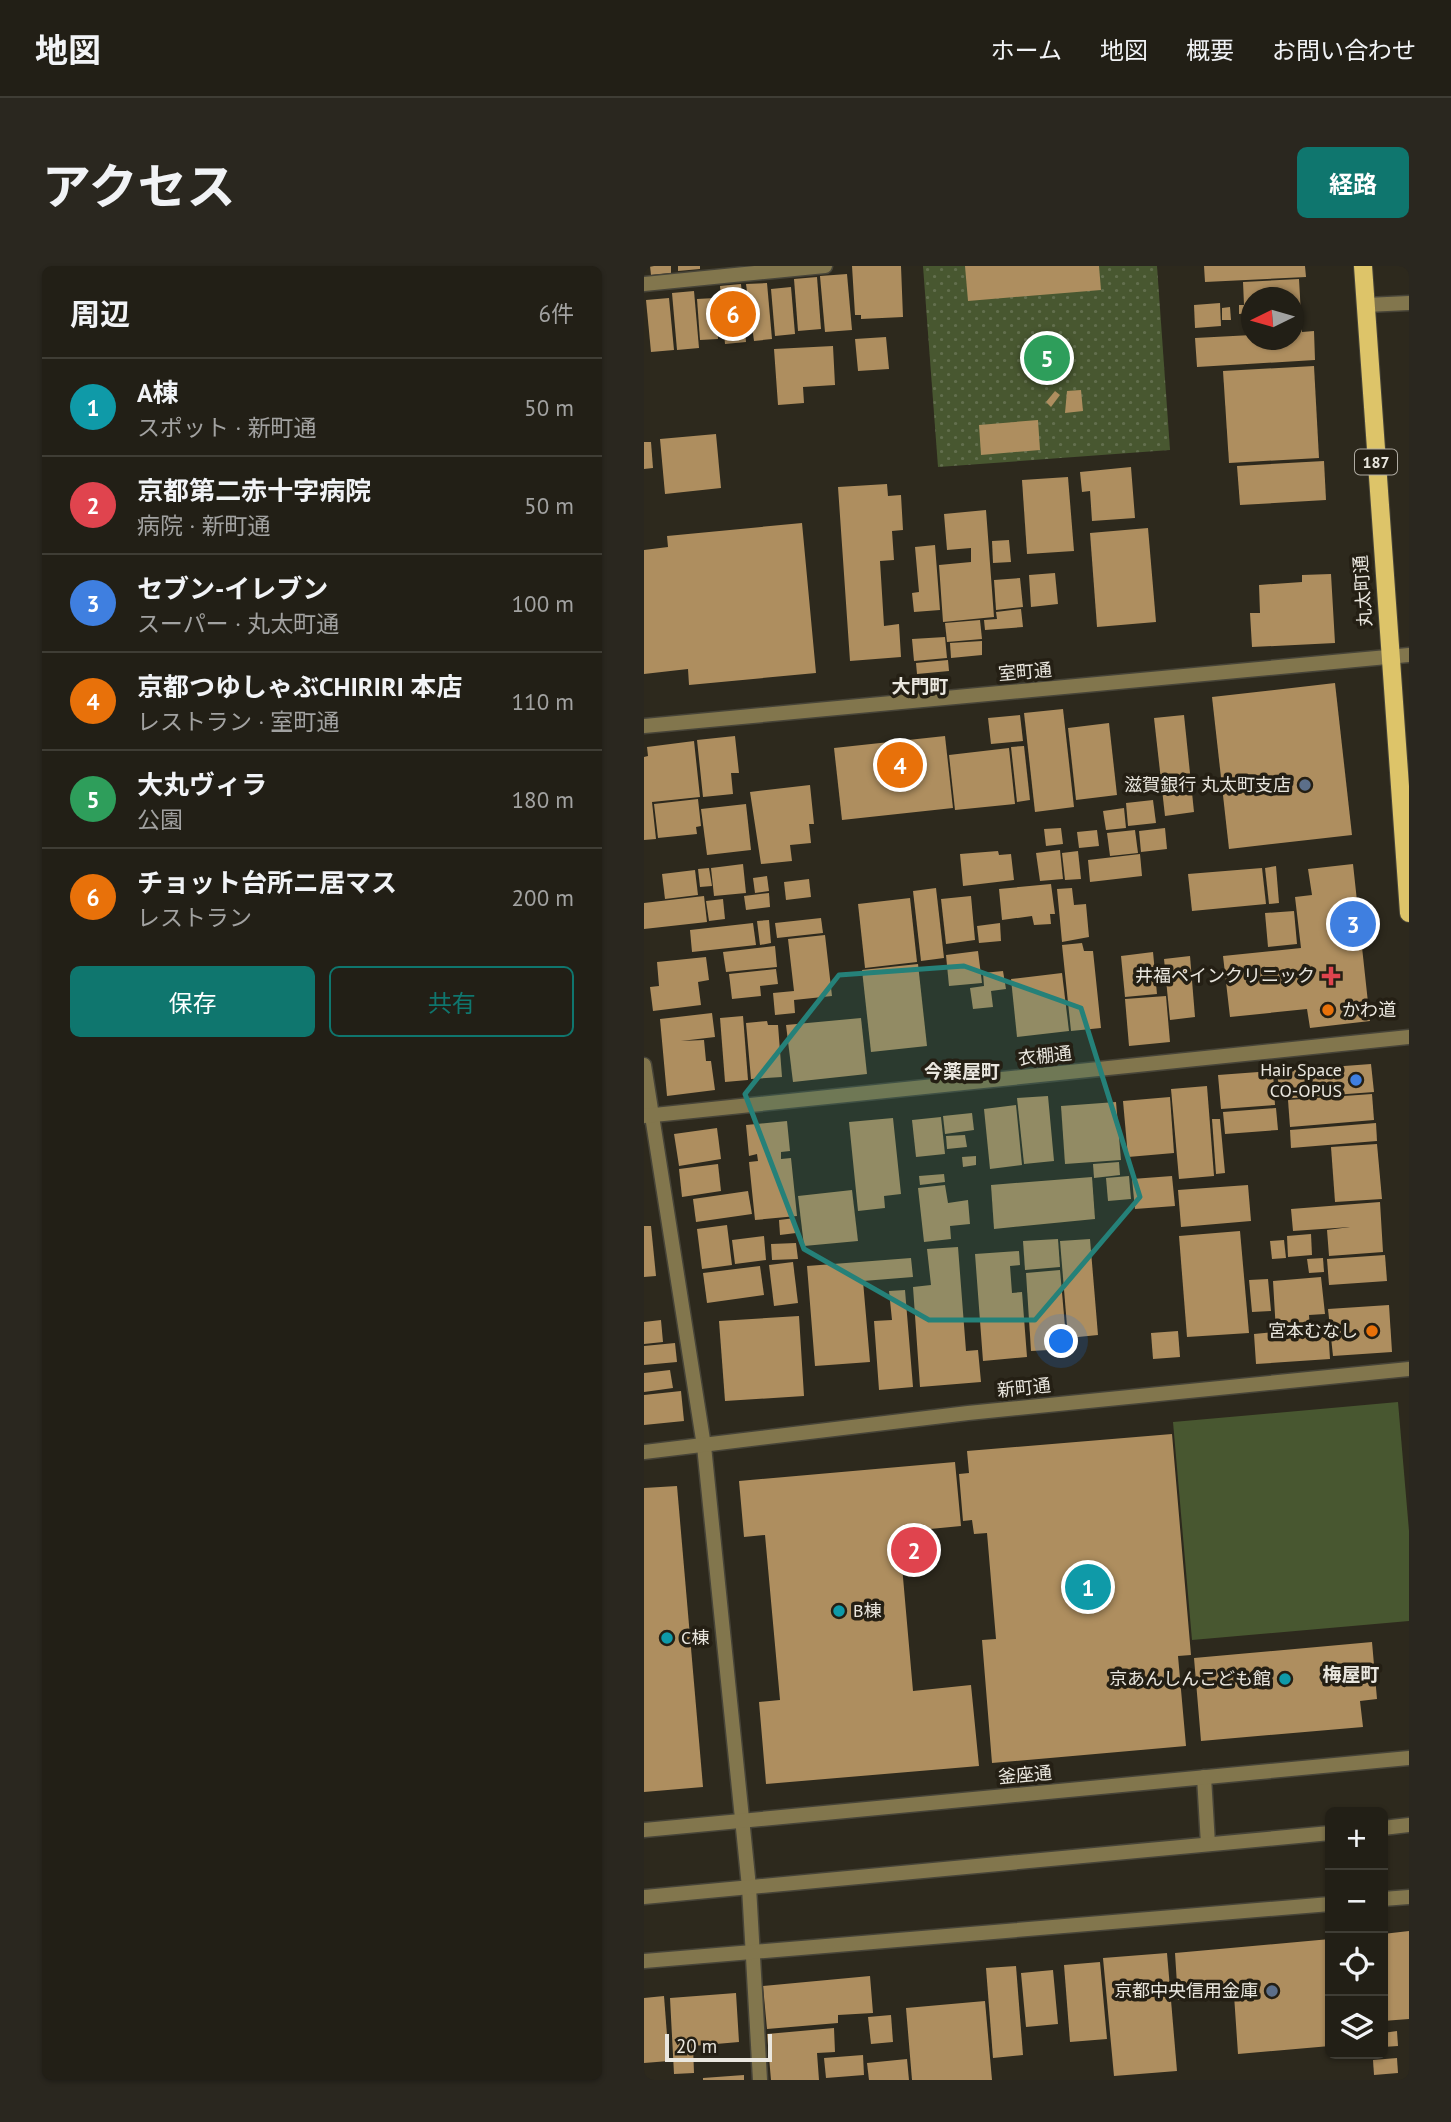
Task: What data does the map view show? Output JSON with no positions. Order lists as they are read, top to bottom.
{
  "streets": {
    "main road": ["187", "丸太町通"],
    "street": [
      "室町通",
      "衣棚通",
      "新町通",
      "釜座通"
    ]
  },
  "crossings": [
    ["丸太町通", "室町通"]
  ],
  "districts": ["大門町", "今薬屋町", "梅屋町"],
  "places": {
    "other": [
      "滋賀銀行 丸太町支店",
      "かわ道",
      "Hair Space CO-OPUS",
      "宮本むなし",
      "B棟",
      "C棟",
      "京あんしんこども館",
      "京都中央信用金庫"
    ],
    "health": ["井福ペインクリニック"]
  },
  "scale_bar": "20 m",
  "north": "left",
  "page": {
    "header": "地図",
    "nav": [
      "ホーム",
      "地図",
      "概要",
      "お問い合わせ"
    ],
    "title": "アクセス",
    "buttons": [
      "経路",
      ["保存", "共有"]
    ],
    "heading": ["周辺", "6件"],
    "pins": [
      "6",
      "5",
      "4",
      "3",
      "2",
      "1"
    ],
    "list": [
      {
        "mark": "1",
        "name": "A棟",
        "note": "スポット · 新町通",
        "value": "50 m"
      },
      {
        "mark": "2",
        "name": "京都第二赤十字病院",
        "note": "病院 · 新町通",
        "value": "50 m"
      },
      {
        "mark": "3",
        "name": "セブン-イレブン",
        "note": "スーパー · 丸太町通",
        "value": "100 m"
      },
      {
        "mark": "4",
        "name": "京都つゆしゃぶCHIRIRI 本店",
        "note": "レストラン · 室町通",
        "value": "110 m"
      },
      {
        "mark": "5",
        "name": "大丸ヴィラ",
        "note": "公園",
        "value": "180 m"
      },
      {
        "mark": "6",
        "name": "チョット台所ニ居マス",
        "note": "レストラン",
        "value": "200 m"
      }
    ],
    "map_buttons": ["+", "−"],
    "scale": "20 m"
  }
}
